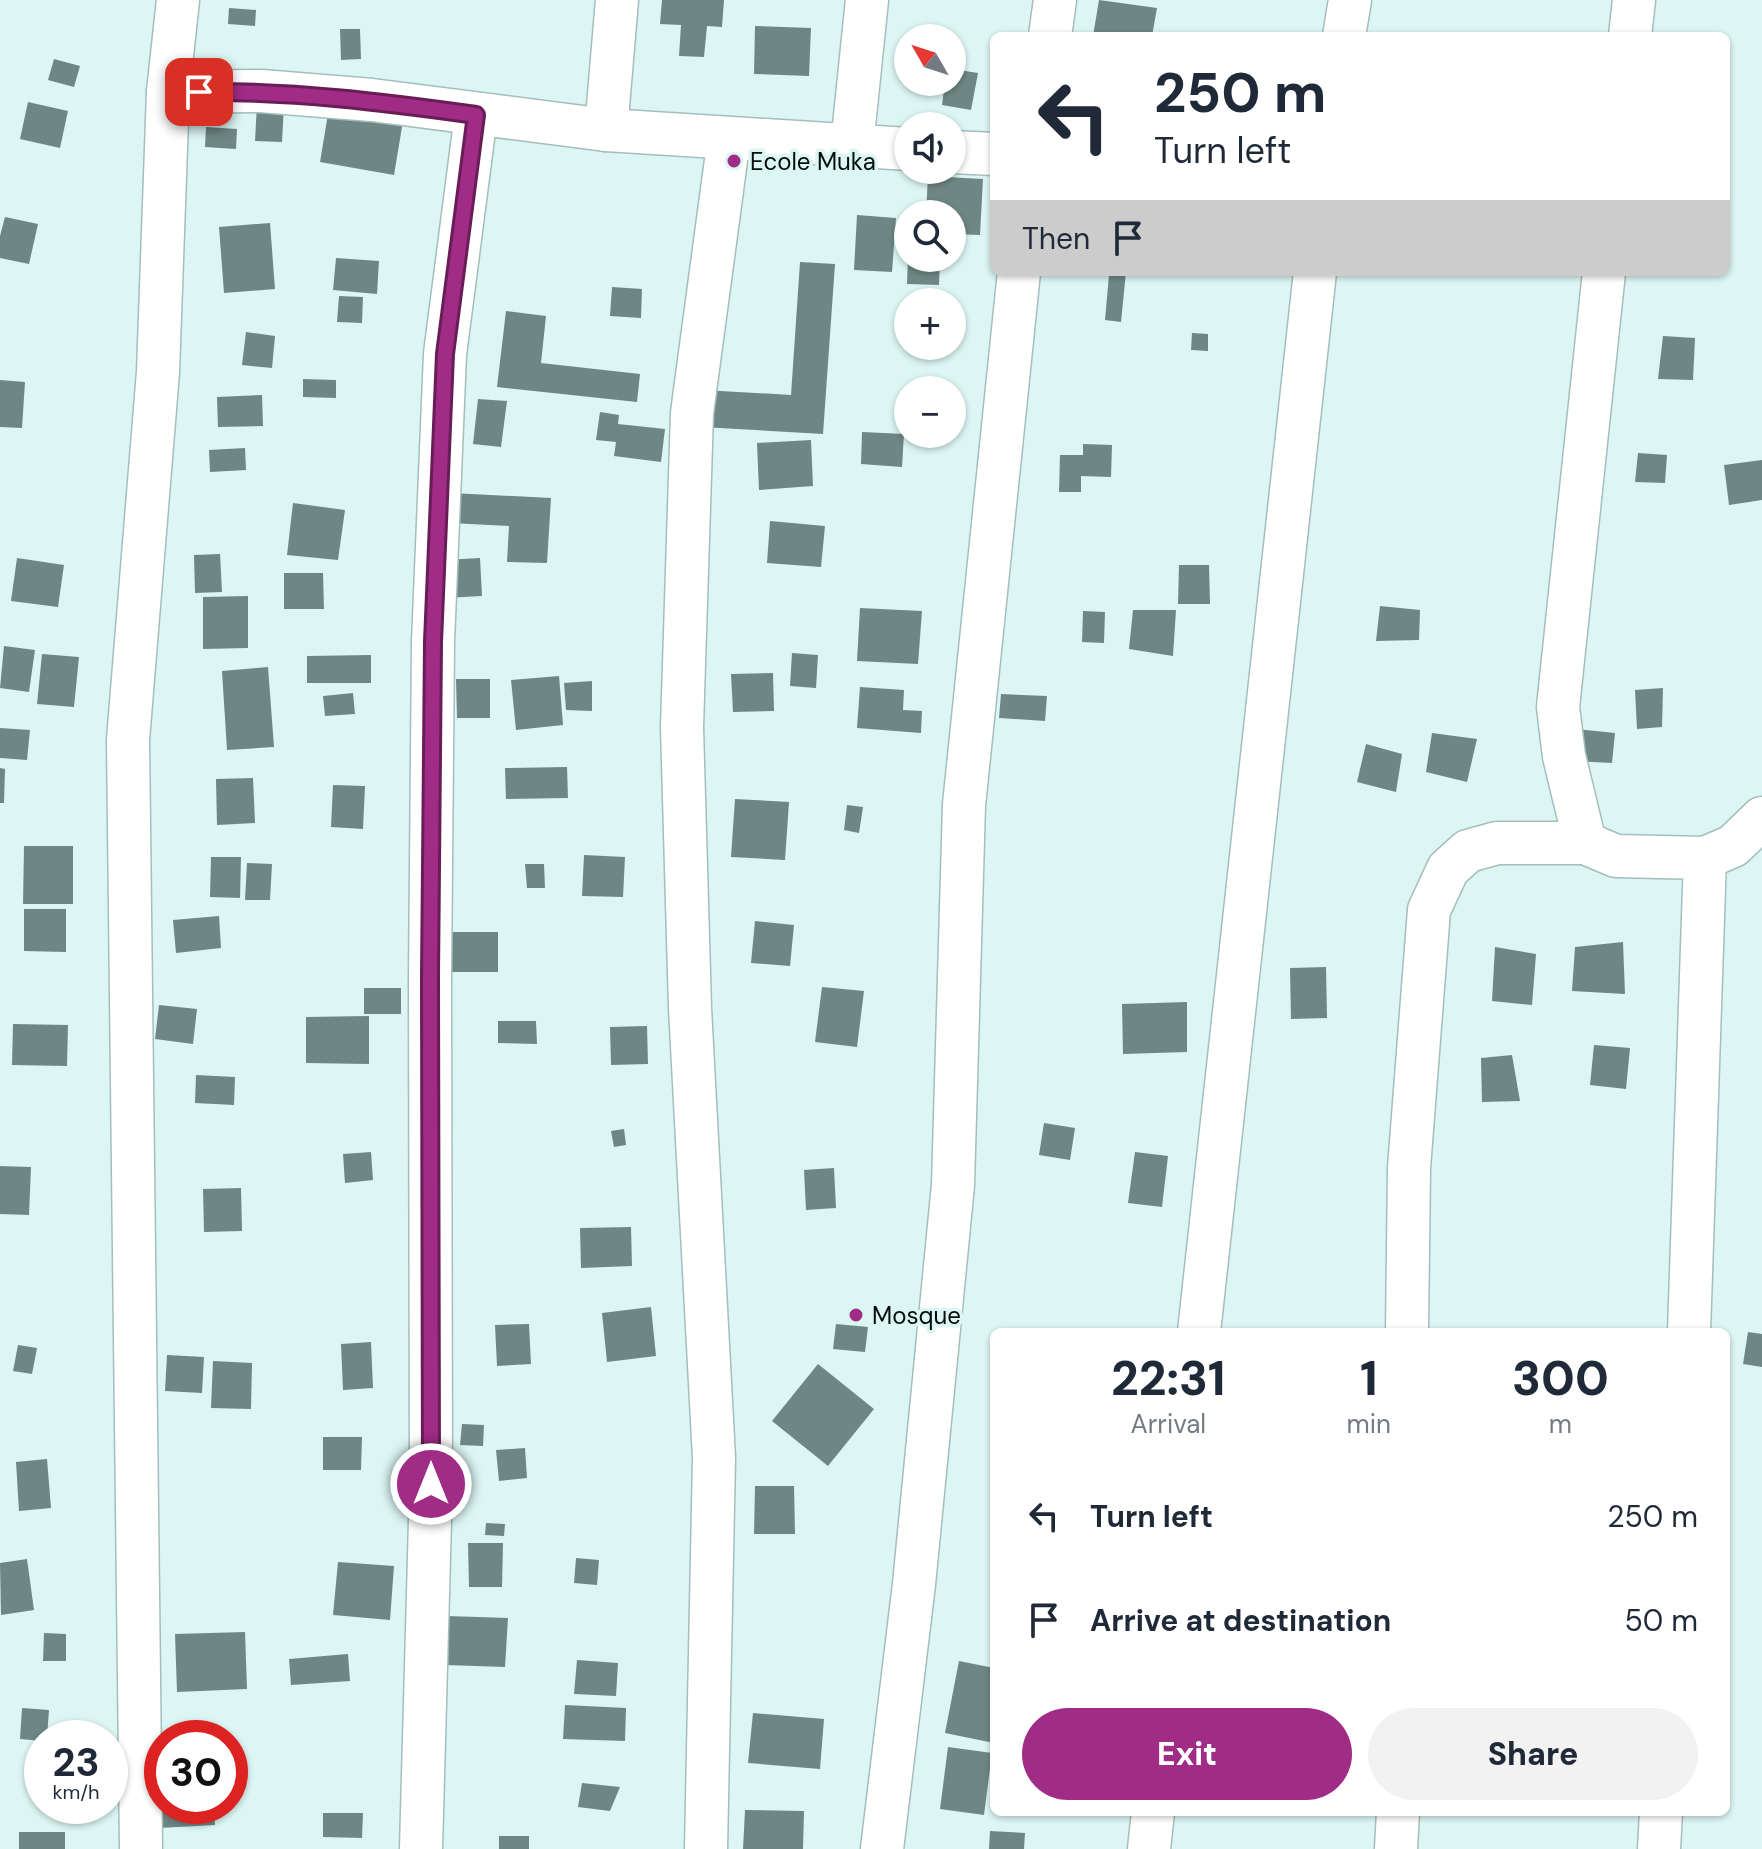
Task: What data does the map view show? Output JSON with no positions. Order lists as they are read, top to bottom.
{
  "places": ["Ecole Muka", "Mosque"],
  "north": "top left",
  "page": {
    "map_buttons": ["+", "−"],
    "turn": ["250 m", "Turn left"],
    "then": "Then",
    "eta": [
      "22:31",
      "Arrival",
      "1",
      "min",
      "300",
      "m"
    ],
    "list": [
      {
        "name": "Turn left",
        "value": "250 m"
      },
      {
        "name": "Arrive at destination",
        "value": "50 m"
      }
    ],
    "buttons": ["Exit", "Share"],
    "speed": "23 km/h",
    "limit": "30"
  }
}
